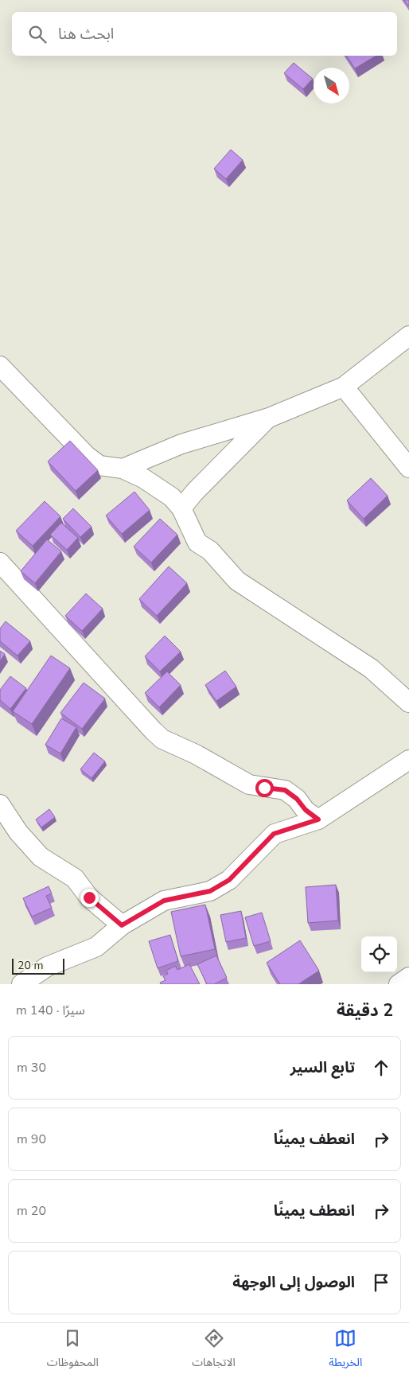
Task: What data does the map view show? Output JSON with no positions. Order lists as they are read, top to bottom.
{
  "scale_bar": "20 m",
  "north": "bottom right",
  "page": {
    "search": "ابحث هنا",
    "scale": "20 m",
    "heading": ["2 دقيقة", "سيرًا · 140 m"],
    "list": [
      ["تابع السير", "30 m"],
      ["انعطف يمينًا", "90 m"],
      ["انعطف يمينًا", "20 m"],
      "الوصول إلى الوجهة"
    ],
    "nav": ["الخريطة", "الاتجاهات", "المحفوظات"]
  }
}
